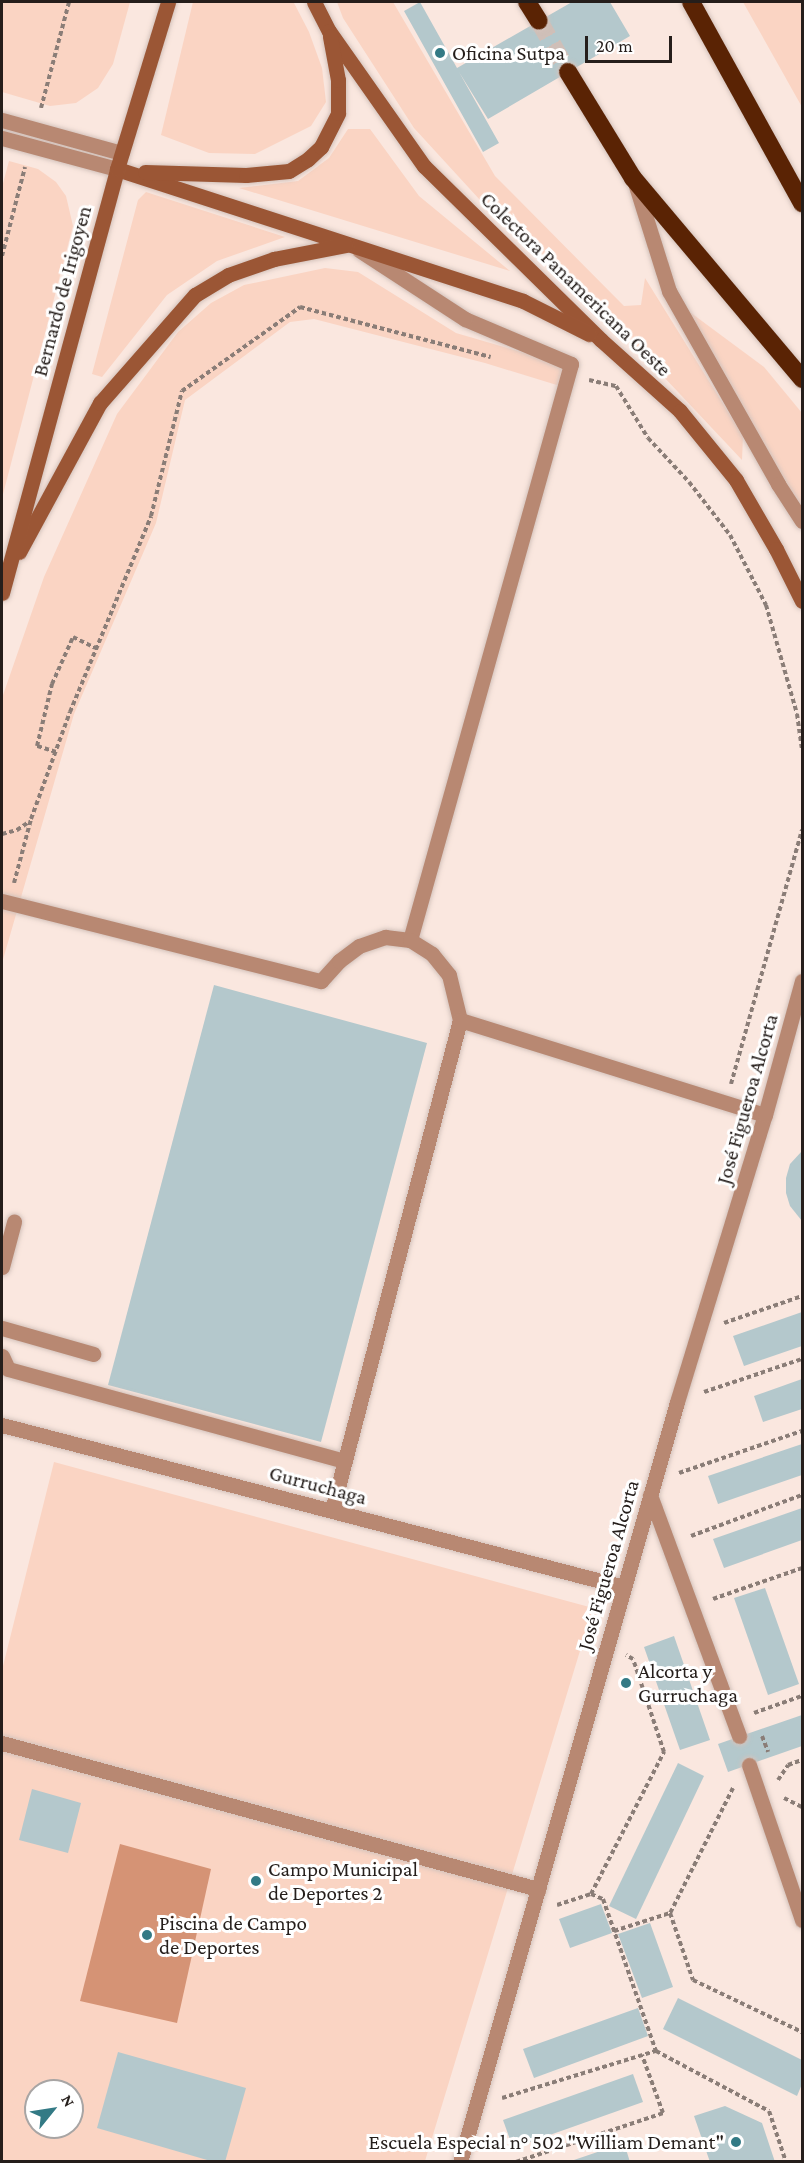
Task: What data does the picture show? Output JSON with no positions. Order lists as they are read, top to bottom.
{
  "streets": {
    "street": [
      "Colectora Panamericana Oeste",
      "Bernardo de Irigoyen",
      "José Figueroa Alcorta",
      "Gurruchaga"
    ]
  },
  "crossings": [
    ["José Figueroa Alcorta", "Gurruchaga"]
  ],
  "places": [
    "Oficina Sutpa",
    "Alcorta y Gurruchaga",
    "Campo Municipal de Deportes 2",
    "Piscina de Campo de Deportes",
    "Escuela Especial n° 502 \"William Demant\""
  ],
  "scale_bar": "20 m",
  "north": "top right"
}
